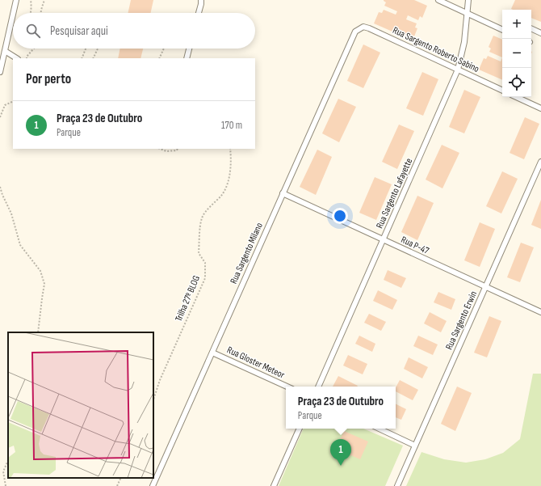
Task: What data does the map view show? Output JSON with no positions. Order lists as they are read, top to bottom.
{
  "streets": {
    "lane": [
      "Rua Sargento Roberto Sabino",
      "Rua Sargento Lafayette",
      "Rua P-47",
      "Rua Sargento Milano",
      "Rua Sargento Erwin",
      "Rua Gloster Meteor"
    ],
    "path": ["Trilha 27º BLOG"]
  },
  "crossings": [
    ["Rua Sargento Roberto Sabino", "Rua Sargento Lafayette"],
    ["Rua Sargento Roberto Sabino", "Rua Sargento Milano"],
    ["Rua Sargento Lafayette", "Rua P-47"],
    ["Rua P-47", "Rua Sargento Milano"],
    ["Rua P-47", "Rua Sargento Erwin"],
    ["Rua Sargento Milano", "Rua Gloster Meteor"]
  ],
  "page": {
    "map_buttons": ["+", "−"],
    "search": "Pesquisar aqui",
    "heading": "Por perto",
    "list": [
      {
        "mark": "1",
        "name": "Praça 23 de Outubro",
        "note": "Parque",
        "value": "170 m"
      }
    ],
    "popup": ["Praça 23 de Outubro", "Parque"],
    "pins": "1"
  }
}
